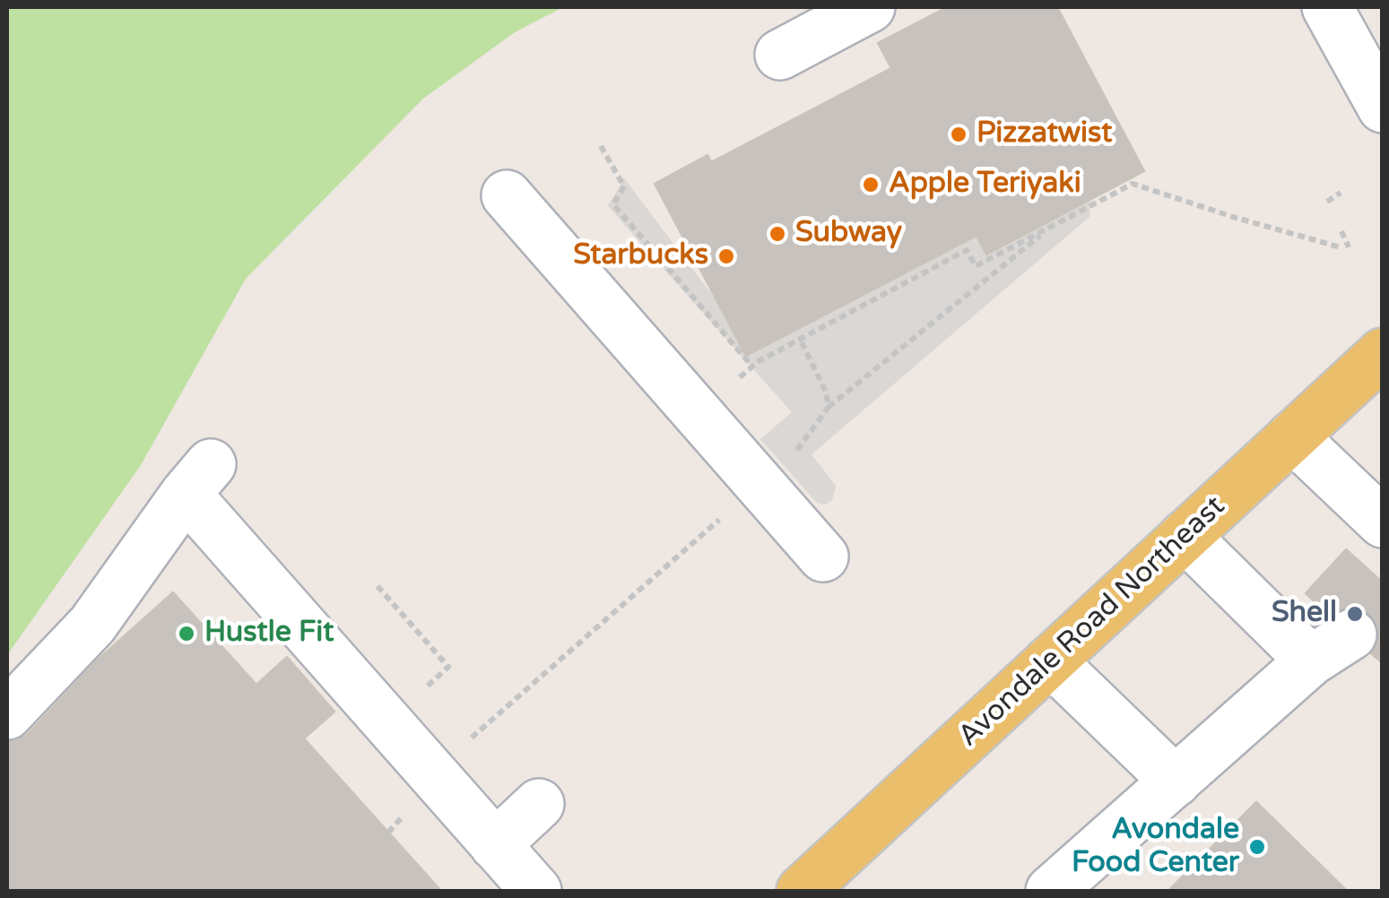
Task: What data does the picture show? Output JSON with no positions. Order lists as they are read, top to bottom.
{
  "streets": {
    "main road": ["Avondale Road Northeast"]
  },
  "places": [
    "Pizzatwist",
    "Apple Teriyaki",
    "Subway",
    "Starbucks",
    "Shell",
    "Hustle Fit",
    "Avondale Food Center"
  ]
}
